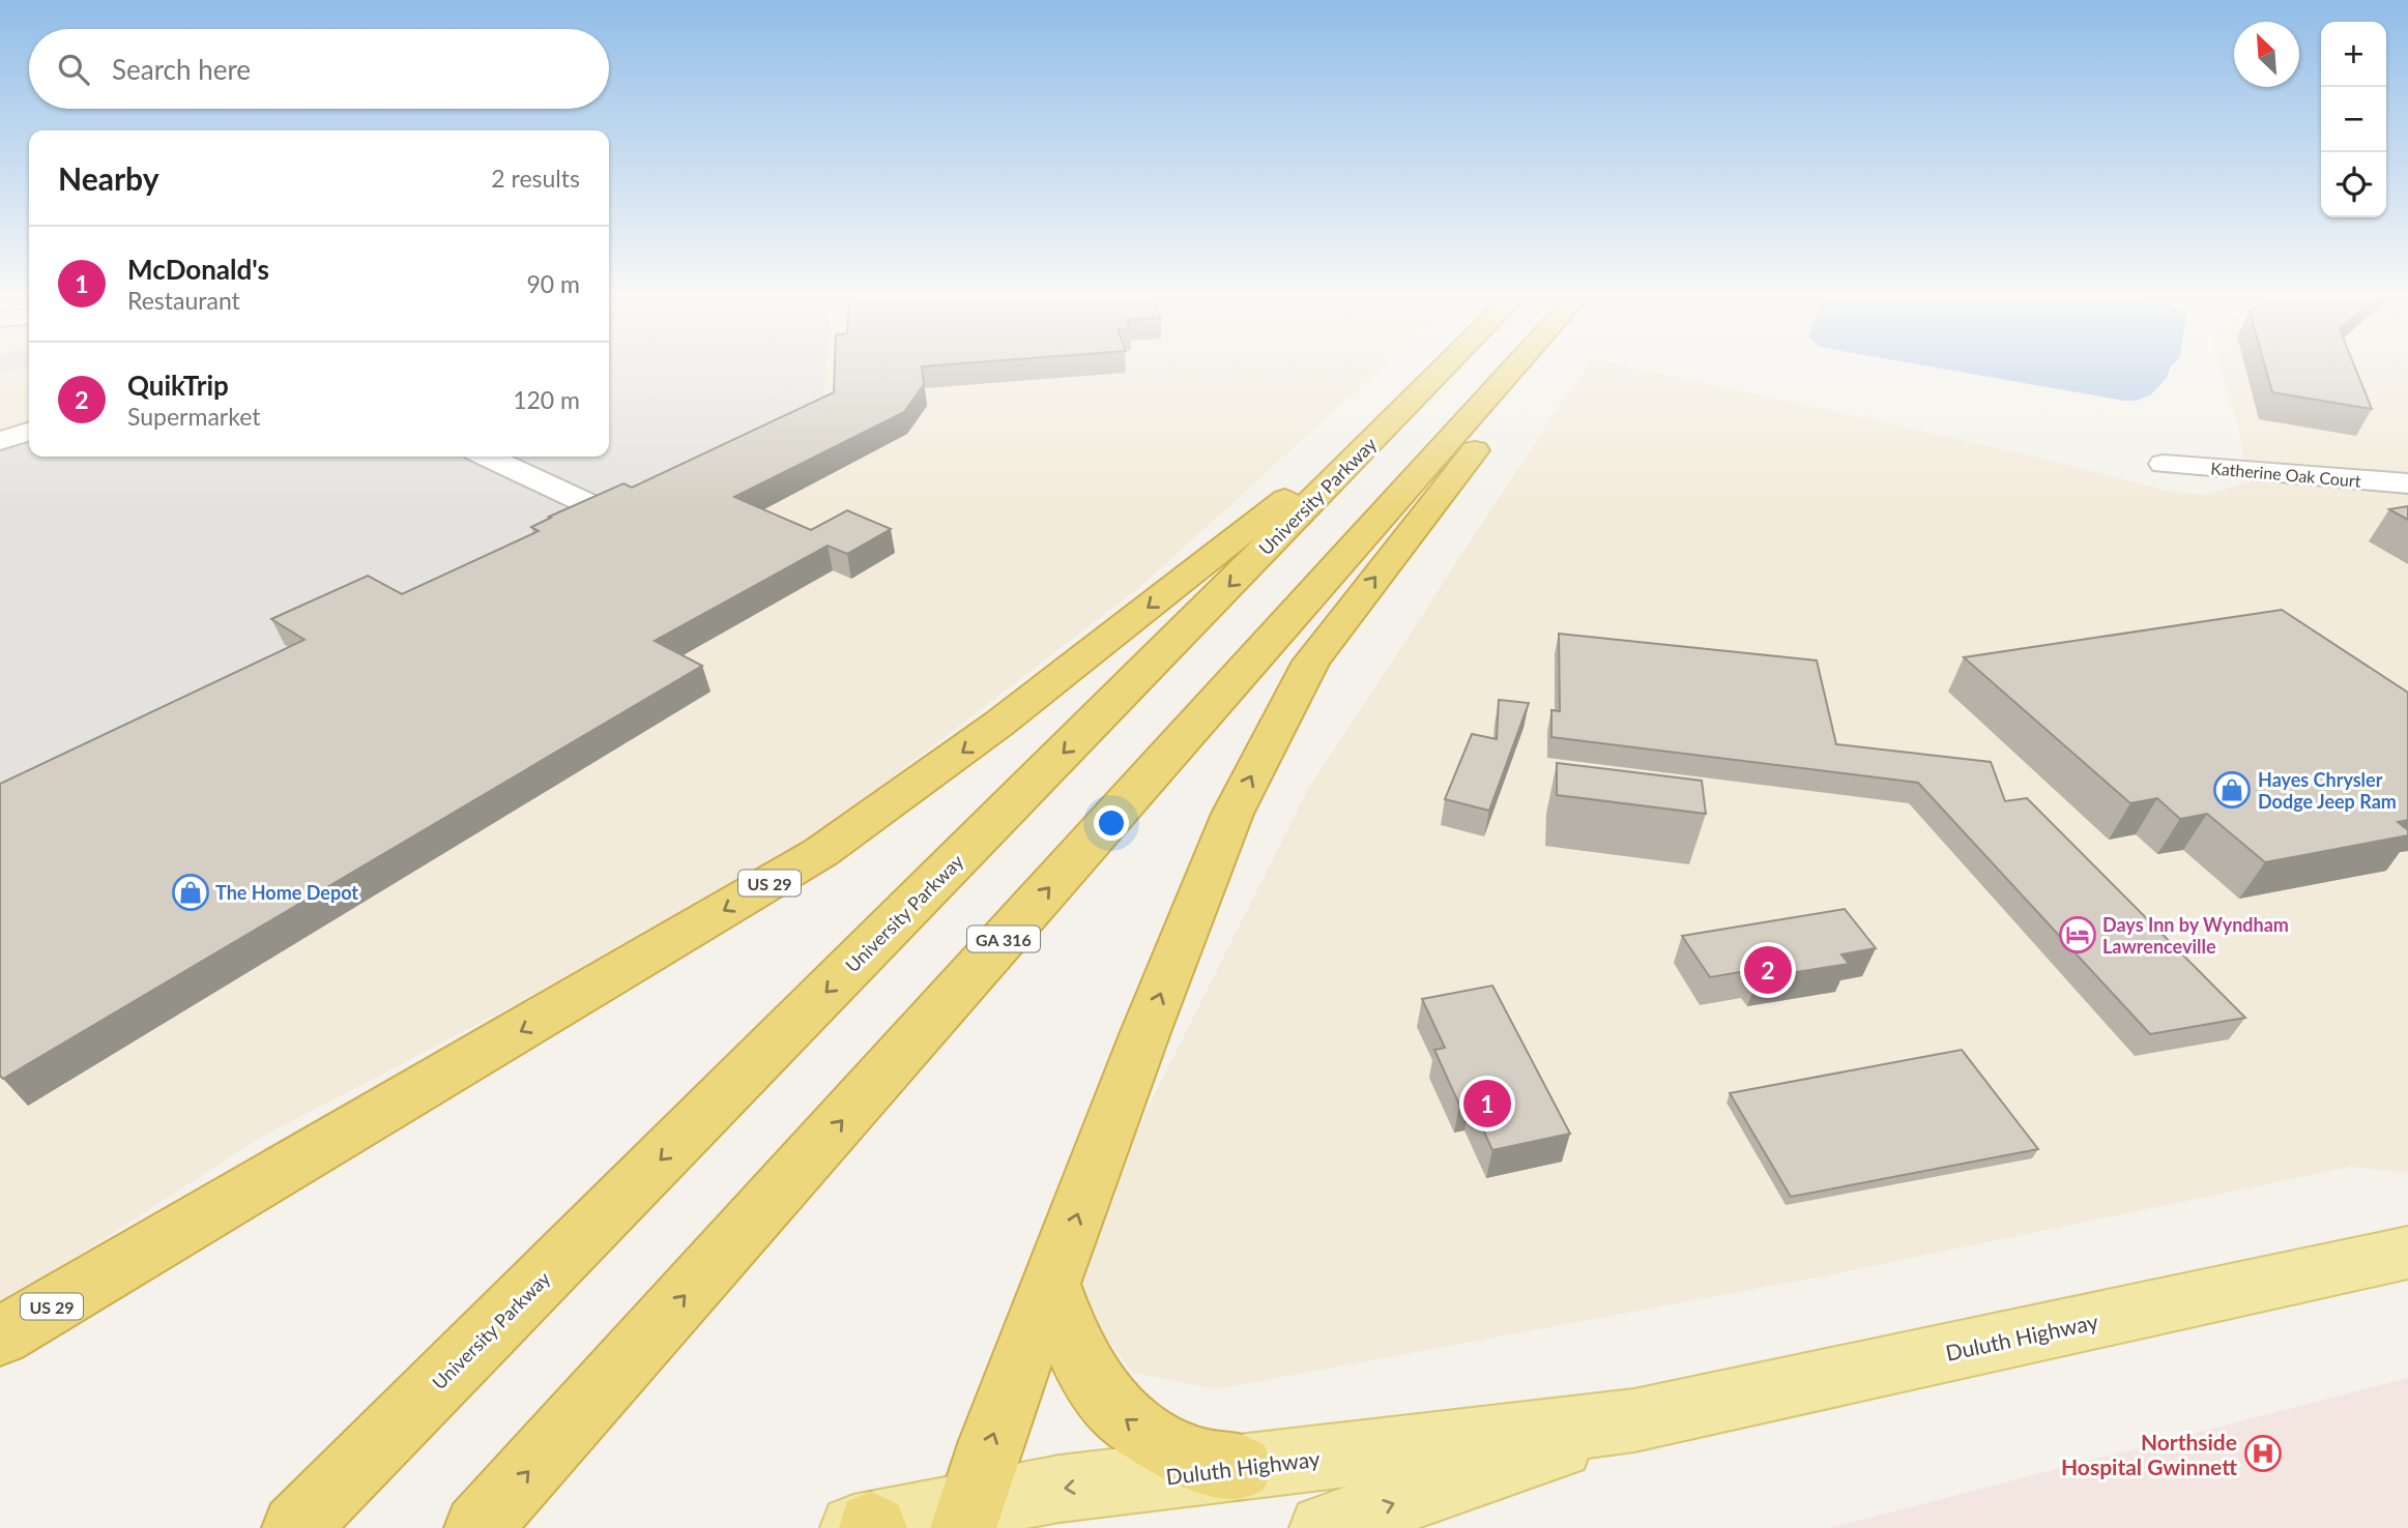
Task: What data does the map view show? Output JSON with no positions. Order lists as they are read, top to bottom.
{
  "streets": {
    "highway": ["University Parkway", "US 29", "GA 316"],
    "main road": ["Duluth Highway"],
    "street": ["Katherine Oak Court"]
  },
  "crossings": [
    ["University Parkway", "US 29"]
  ],
  "places": {
    "shop": ["Hayes Chrysler Dodge Jeep Ram", "The Home Depot"],
    "hotel": ["Days Inn by Wyndham Lawrenceville"],
    "hospital": ["Northside Hospital Gwinnett"]
  },
  "north": "top left",
  "page": {
    "map_buttons": ["+", "−"],
    "search": "Search here",
    "heading": ["Nearby", "2 results"],
    "list": [
      {
        "mark": "1",
        "name": "McDonald's",
        "note": "Restaurant",
        "value": "90 m"
      },
      {
        "mark": "2",
        "name": "QuikTrip",
        "note": "Supermarket",
        "value": "120 m"
      }
    ],
    "pins": ["2", "1"]
  }
}
